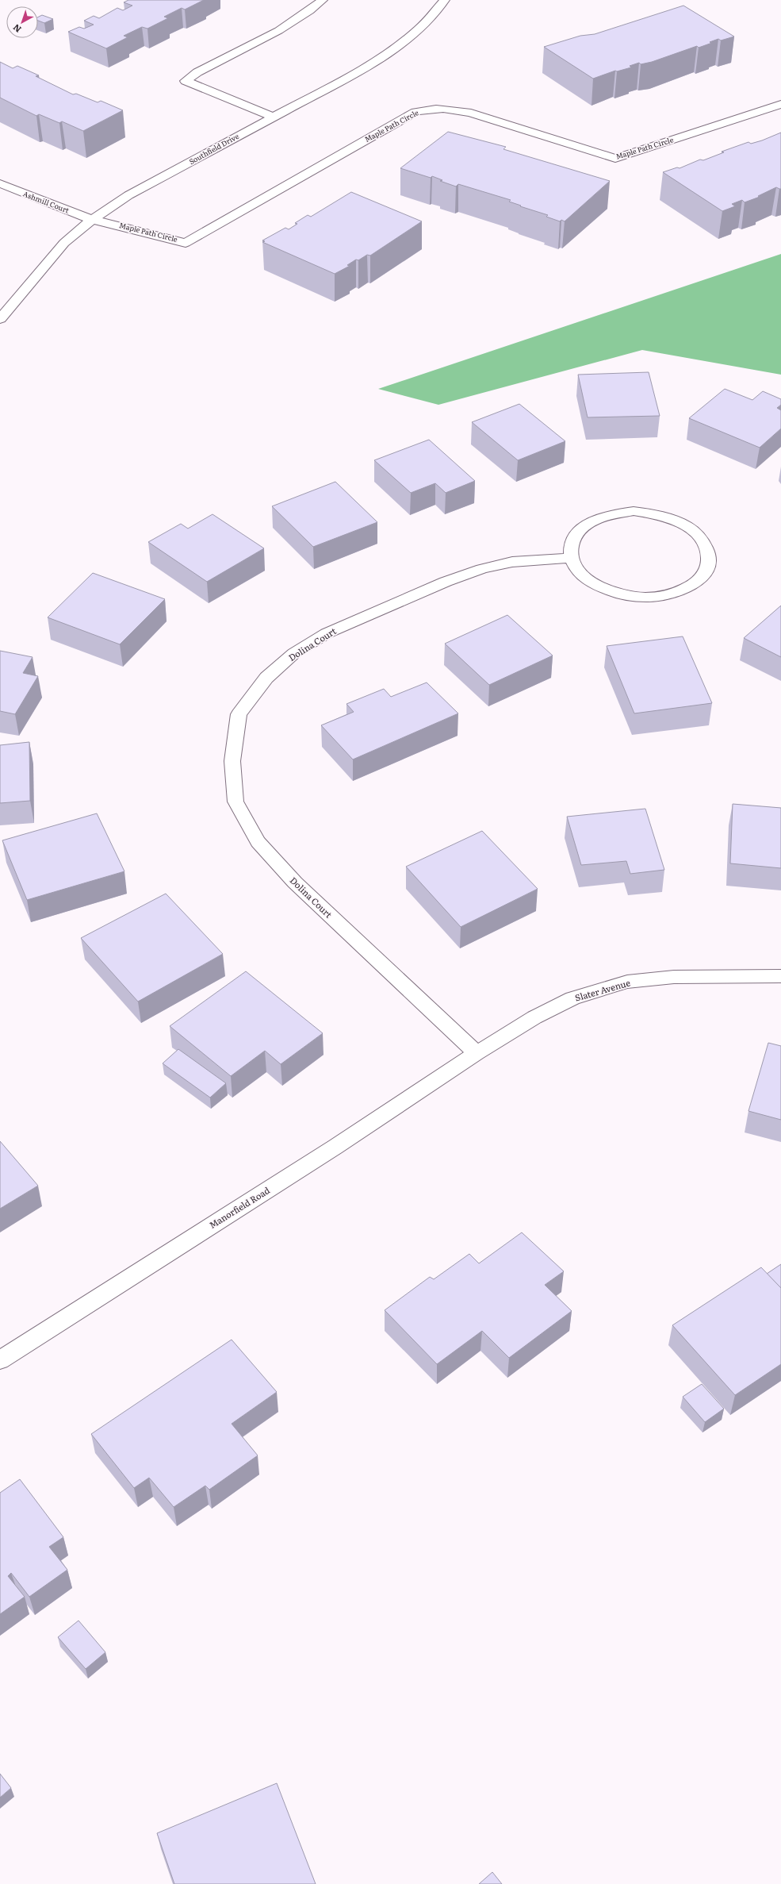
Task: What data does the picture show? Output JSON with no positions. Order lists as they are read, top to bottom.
{
  "streets": {
    "street": [
      "Maple Path Circle",
      "Southfield Drive",
      "Ashmill Court",
      "Dolina Court",
      "Slater Avenue",
      "Manorfield Road"
    ]
  },
  "crossings": [
    ["Maple Path Circle", "Southfield Drive"],
    ["Maple Path Circle", "Ashmill Court"],
    ["Southfield Drive", "Ashmill Court"],
    ["Dolina Court", "Slater Avenue"],
    ["Dolina Court", "Manorfield Road"],
    ["Slater Avenue", "Manorfield Road"]
  ],
  "north": "bottom left"
}
